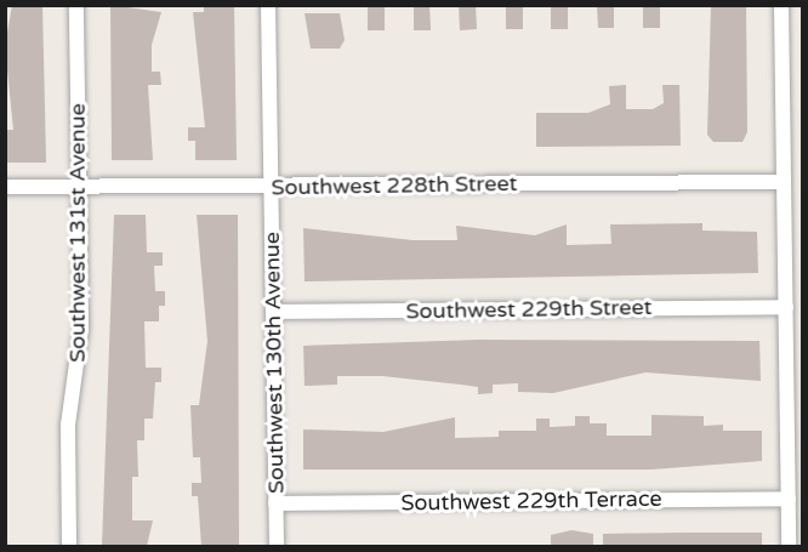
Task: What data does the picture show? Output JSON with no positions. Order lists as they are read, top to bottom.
{
  "streets": {
    "street": [
      "Southwest 228th Street",
      "Southwest 131st Avenue",
      "Southwest 229th Street",
      "Southwest 130th Avenue",
      "Southwest 229th Terrace"
    ]
  },
  "crossings": [
    ["Southwest 228th Street", "Southwest 131st Avenue"],
    ["Southwest 228th Street", "Southwest 130th Avenue"],
    ["Southwest 229th Street", "Southwest 130th Avenue"],
    ["Southwest 130th Avenue", "Southwest 229th Terrace"]
  ]
}
